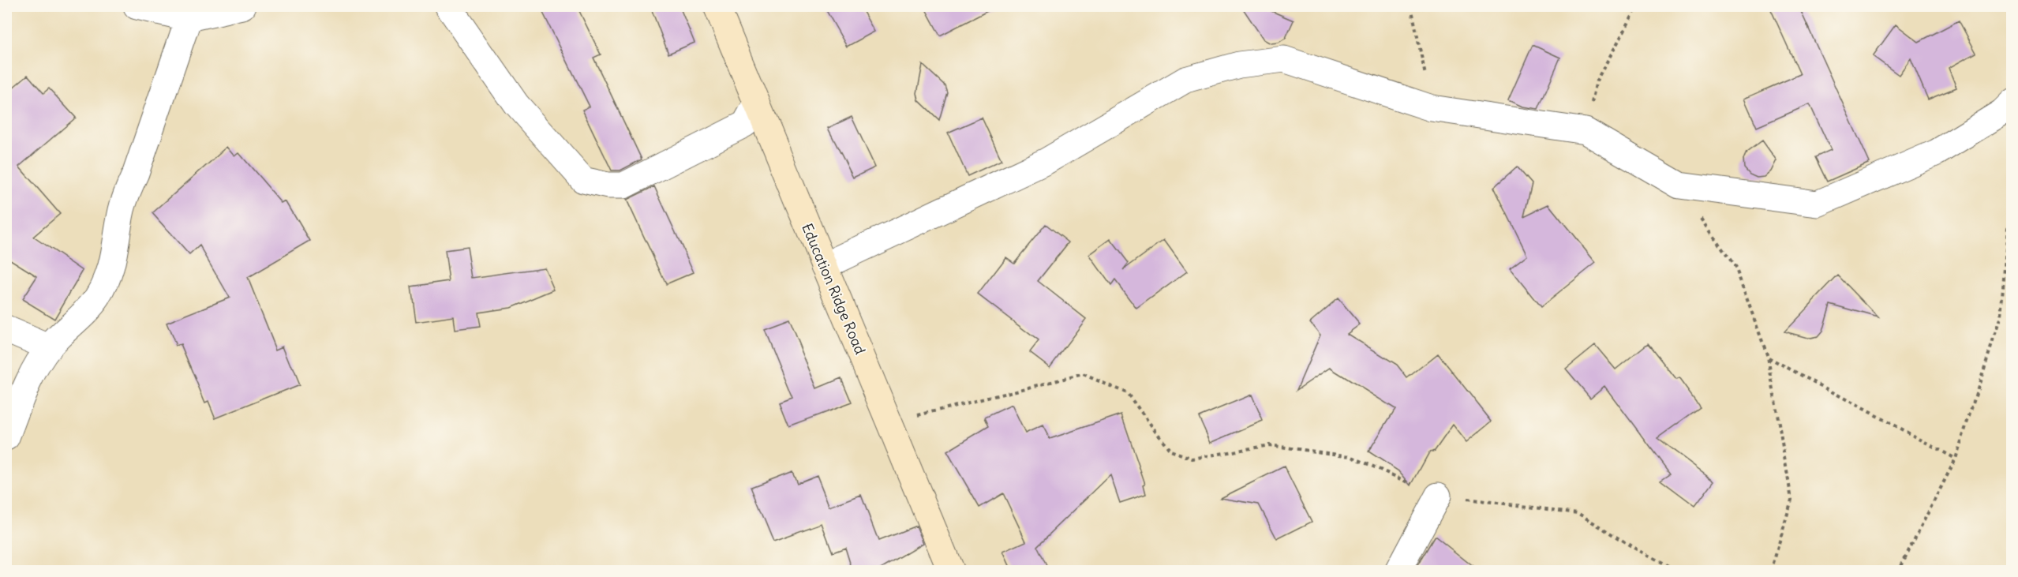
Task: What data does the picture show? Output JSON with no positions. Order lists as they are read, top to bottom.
{
  "streets": {
    "main road": ["Education Ridge Road"]
  }
}
